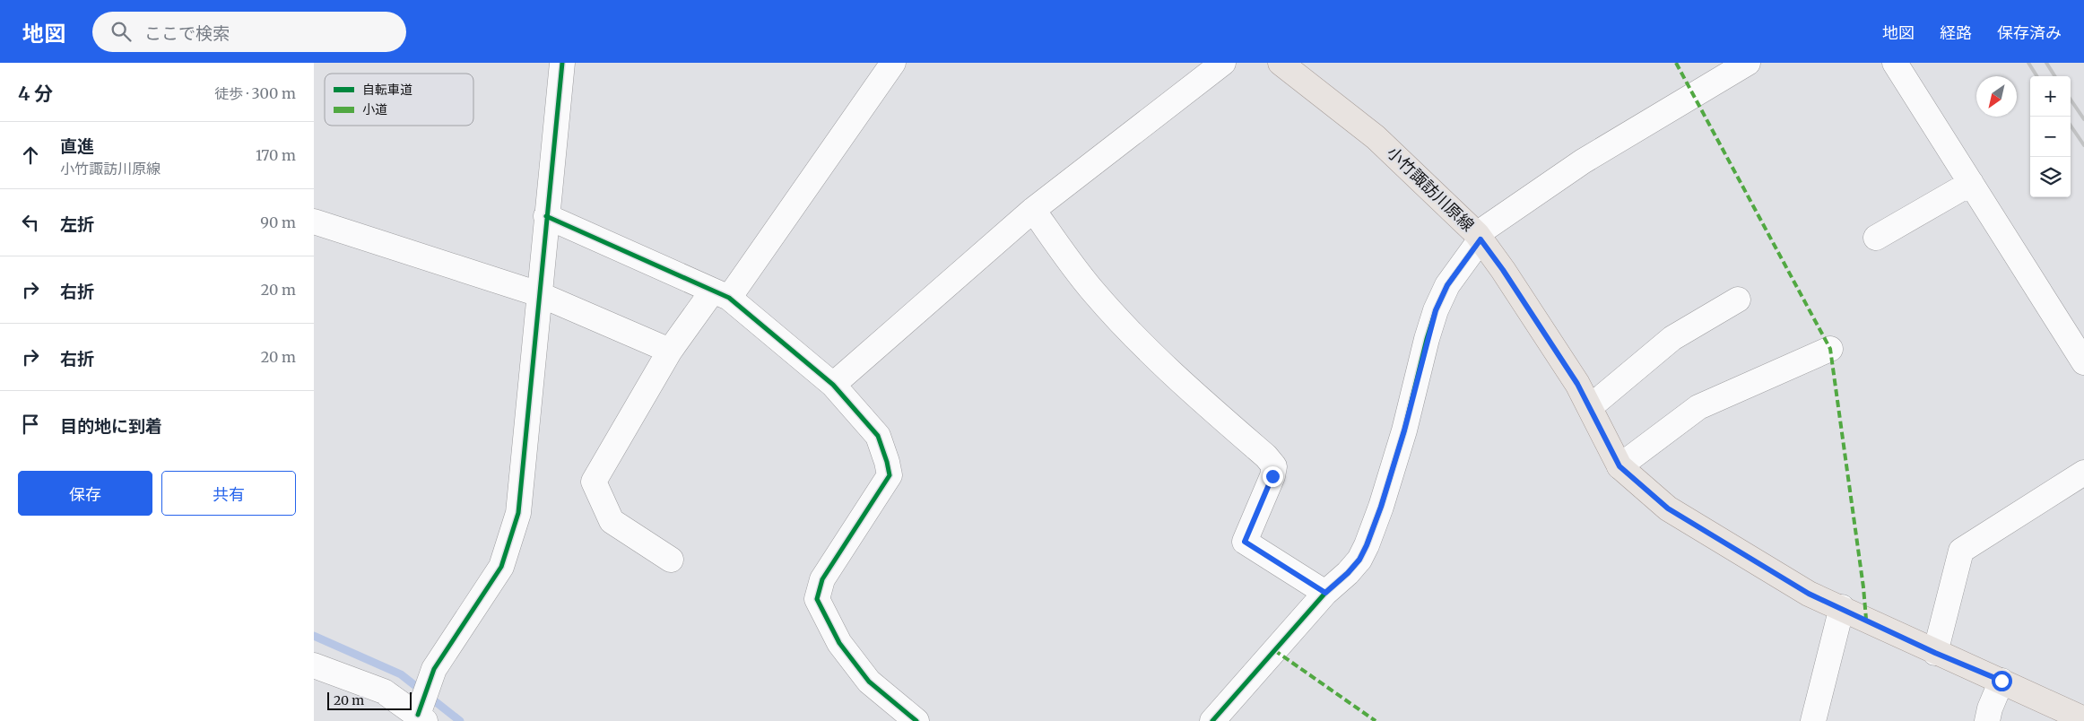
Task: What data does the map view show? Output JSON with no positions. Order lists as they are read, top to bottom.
{
  "streets": {
    "main road": ["小竹諏訪川原線"]
  },
  "legend": ["自転車道", "小道"],
  "scale_bar": "20 m",
  "north": "bottom left",
  "page": {
    "header": "地図",
    "search": "ここで検索",
    "nav": ["地図", "経路", "保存済み"],
    "heading": ["4 分", "徒歩 · 300 m"],
    "map_buttons": ["+", "−"],
    "list": [
      ["直進", "小竹諏訪川原線", "170 m"],
      ["左折", "90 m"],
      ["右折", "20 m"],
      ["右折", "20 m"],
      "目的地に到着"
    ],
    "buttons": ["保存", "共有"],
    "scale": "20 m"
  }
}
